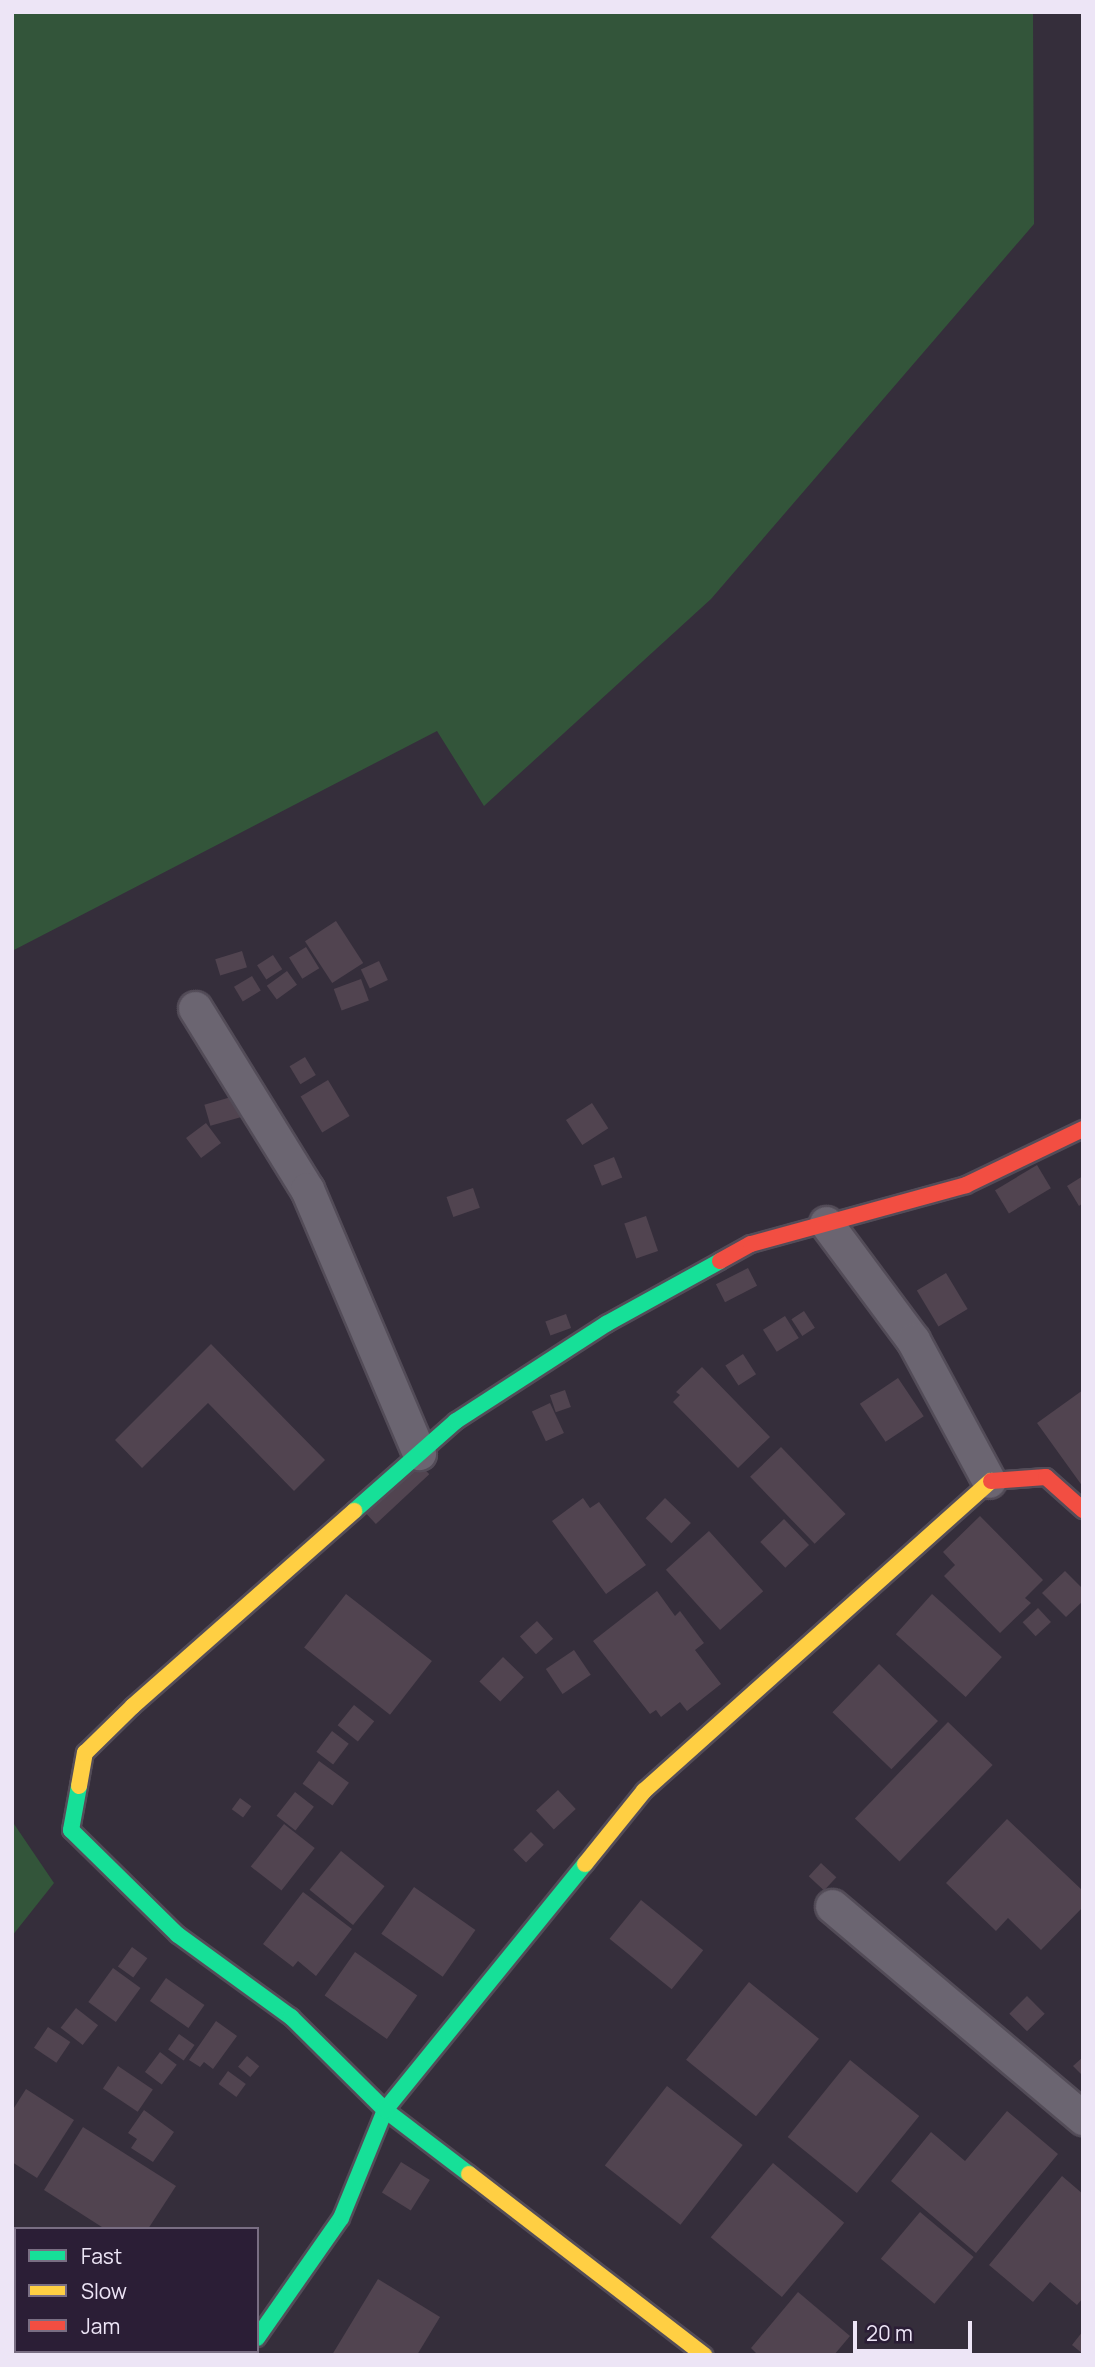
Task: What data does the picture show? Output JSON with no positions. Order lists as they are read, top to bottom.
{
  "legend": ["Fast", "Slow", "Jam"],
  "scale_bar": "20 m"
}
